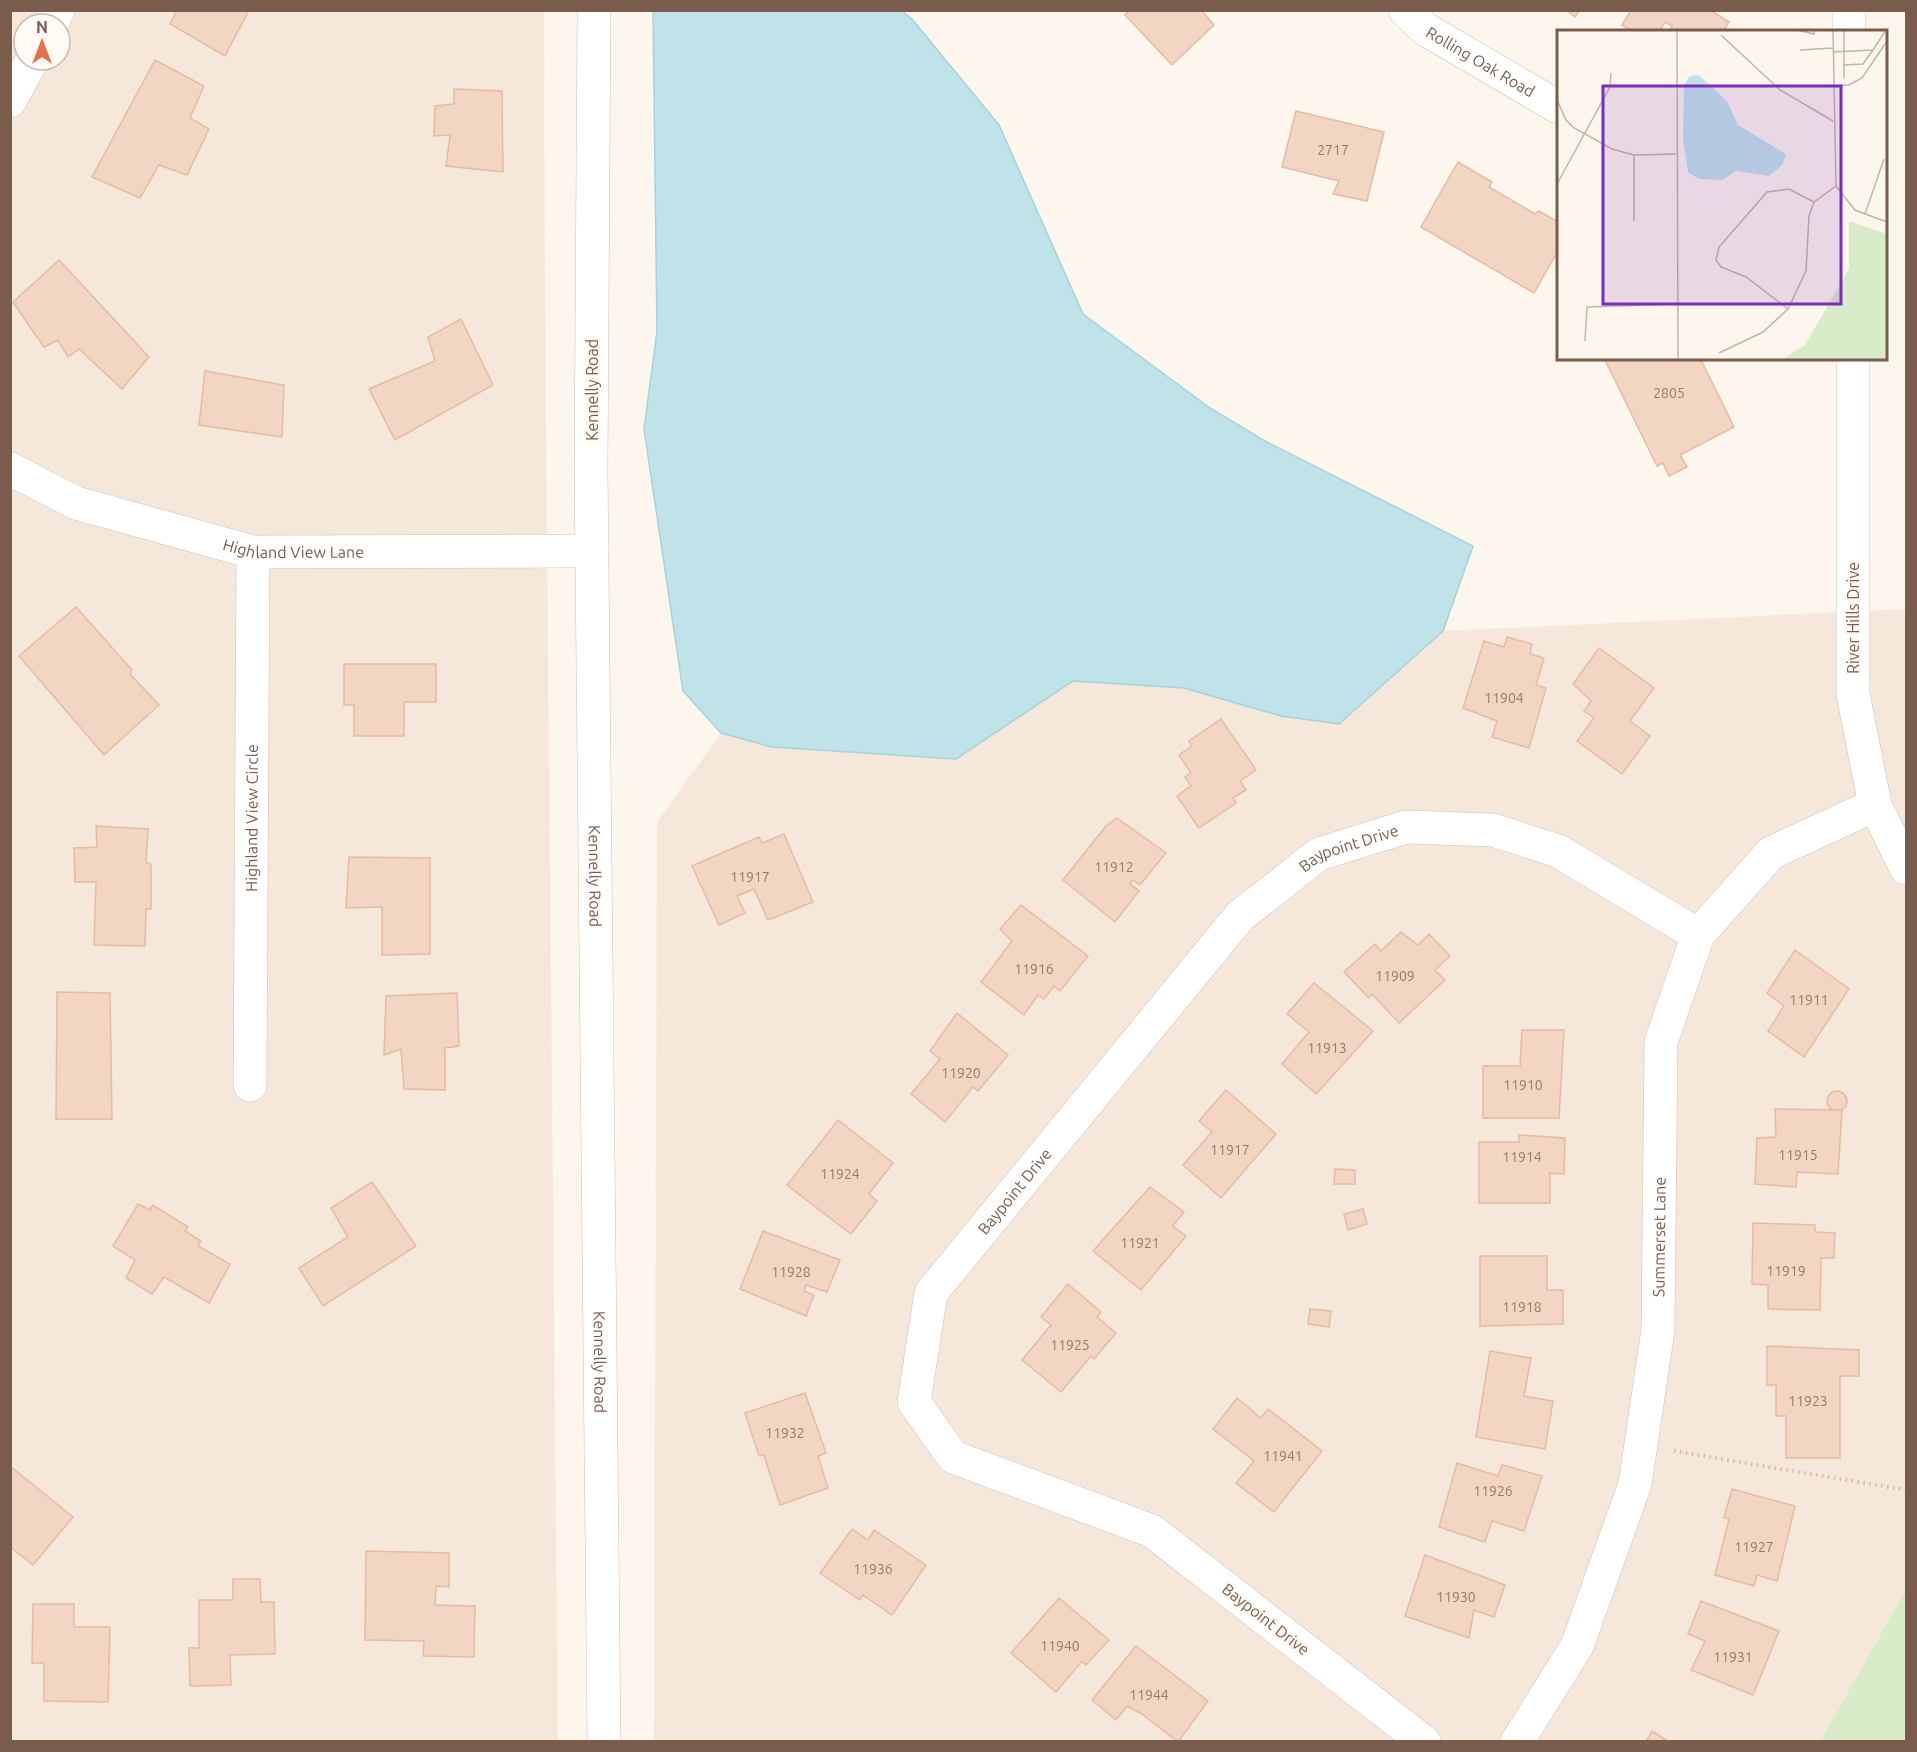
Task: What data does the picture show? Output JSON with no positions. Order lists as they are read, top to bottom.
{
  "streets": {
    "street": [
      "Rolling Oak Road",
      "Kennelly Road",
      "Highland View Lane",
      "River Hills Drive",
      "Highland View Circle",
      "Baypoint Drive",
      "Summerset Lane"
    ]
  },
  "crossings": [
    ["Kennelly Road", "Highland View Lane"],
    ["Highland View Lane", "Highland View Circle"],
    ["River Hills Drive", "Summerset Lane"],
    ["Baypoint Drive", "Summerset Lane"]
  ],
  "house_numbers": [
    "2717",
    "2805",
    "11904",
    "11912",
    "11917",
    "11916",
    "11909",
    "11911",
    "11913",
    "11920",
    "11910",
    "11917",
    "11915",
    "11914",
    "11924",
    "11921",
    "11919",
    "11928",
    "11918",
    "11925",
    "11923",
    "11932",
    "11941",
    "11926",
    "11927",
    "11936",
    "11930",
    "11940",
    "11931",
    "11944"
  ],
  "north": "top"
}
